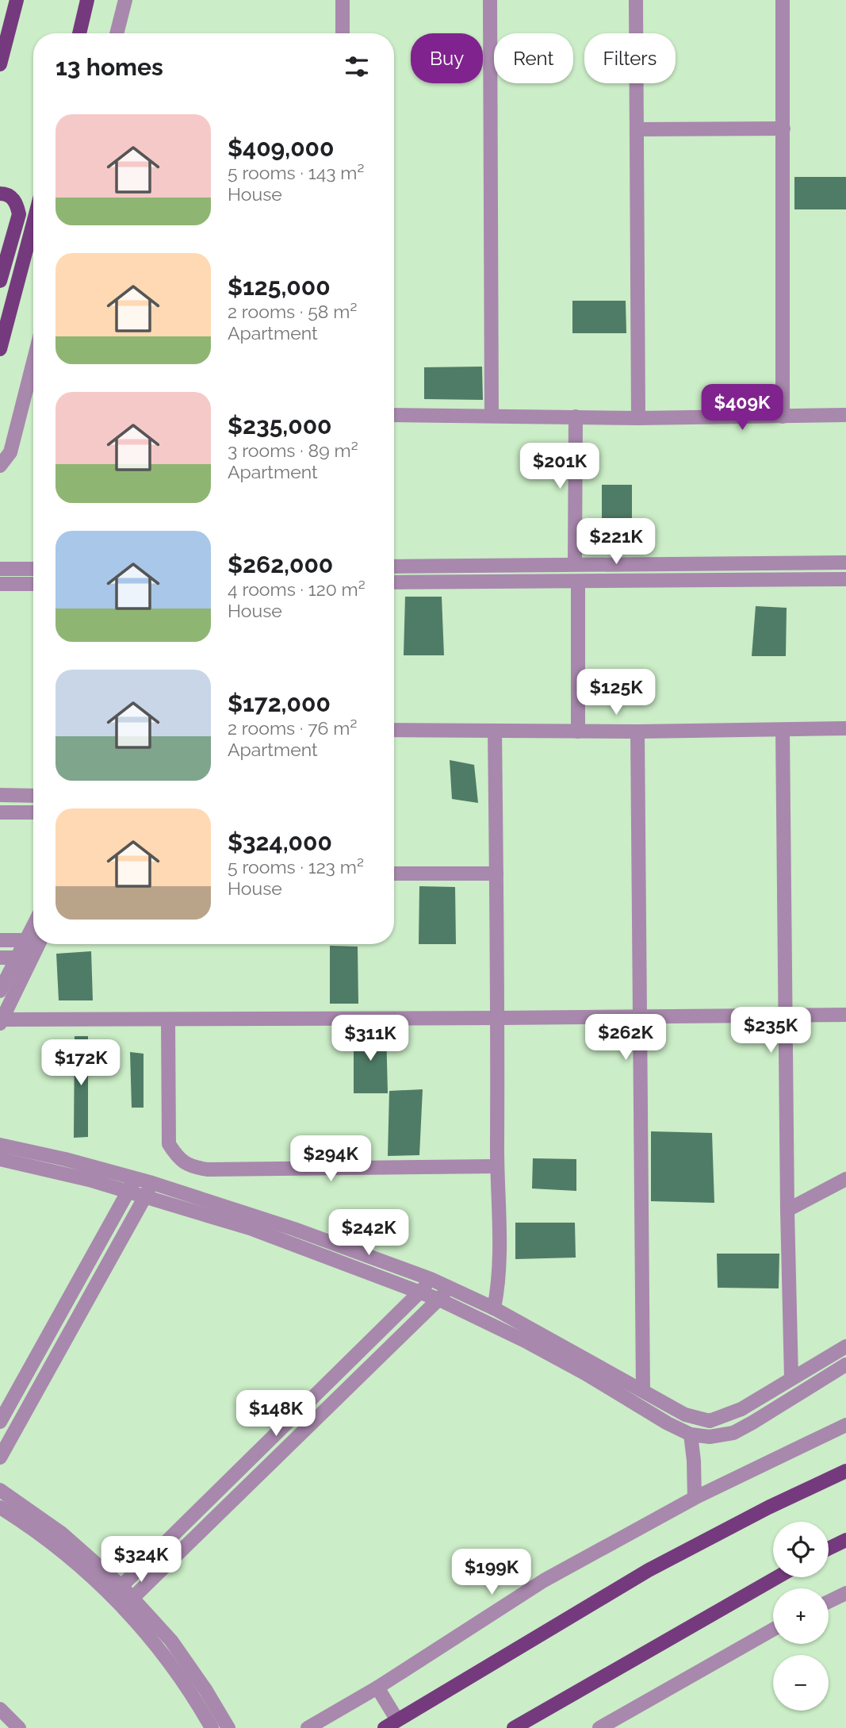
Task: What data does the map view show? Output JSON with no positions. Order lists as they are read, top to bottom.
{
  "page": {
    "chip": ["Buy", "Rent", "Filters"],
    "heading": "13 homes",
    "list": [
      {
        "name": "$409,000",
        "note": "5 rooms · 143 m² · House"
      },
      {
        "name": "$125,000",
        "note": "2 rooms · 58 m² · Apartment"
      },
      {
        "name": "$235,000",
        "note": "3 rooms · 89 m² · Apartment"
      },
      {
        "name": "$262,000",
        "note": "4 rooms · 120 m² · House"
      },
      {
        "name": "$172,000",
        "note": "2 rooms · 76 m² · Apartment"
      },
      {
        "name": "$324,000",
        "note": "5 rooms · 123 m² · House"
      }
    ],
    "price": [
      "$409K",
      "$201K",
      "$221K",
      "$125K",
      "$235K",
      "$262K",
      "$311K",
      "$172K",
      "$294K",
      "$242K",
      "$148K",
      "$324K",
      "$199K"
    ],
    "map_buttons": ["+", "−"]
  }
}
